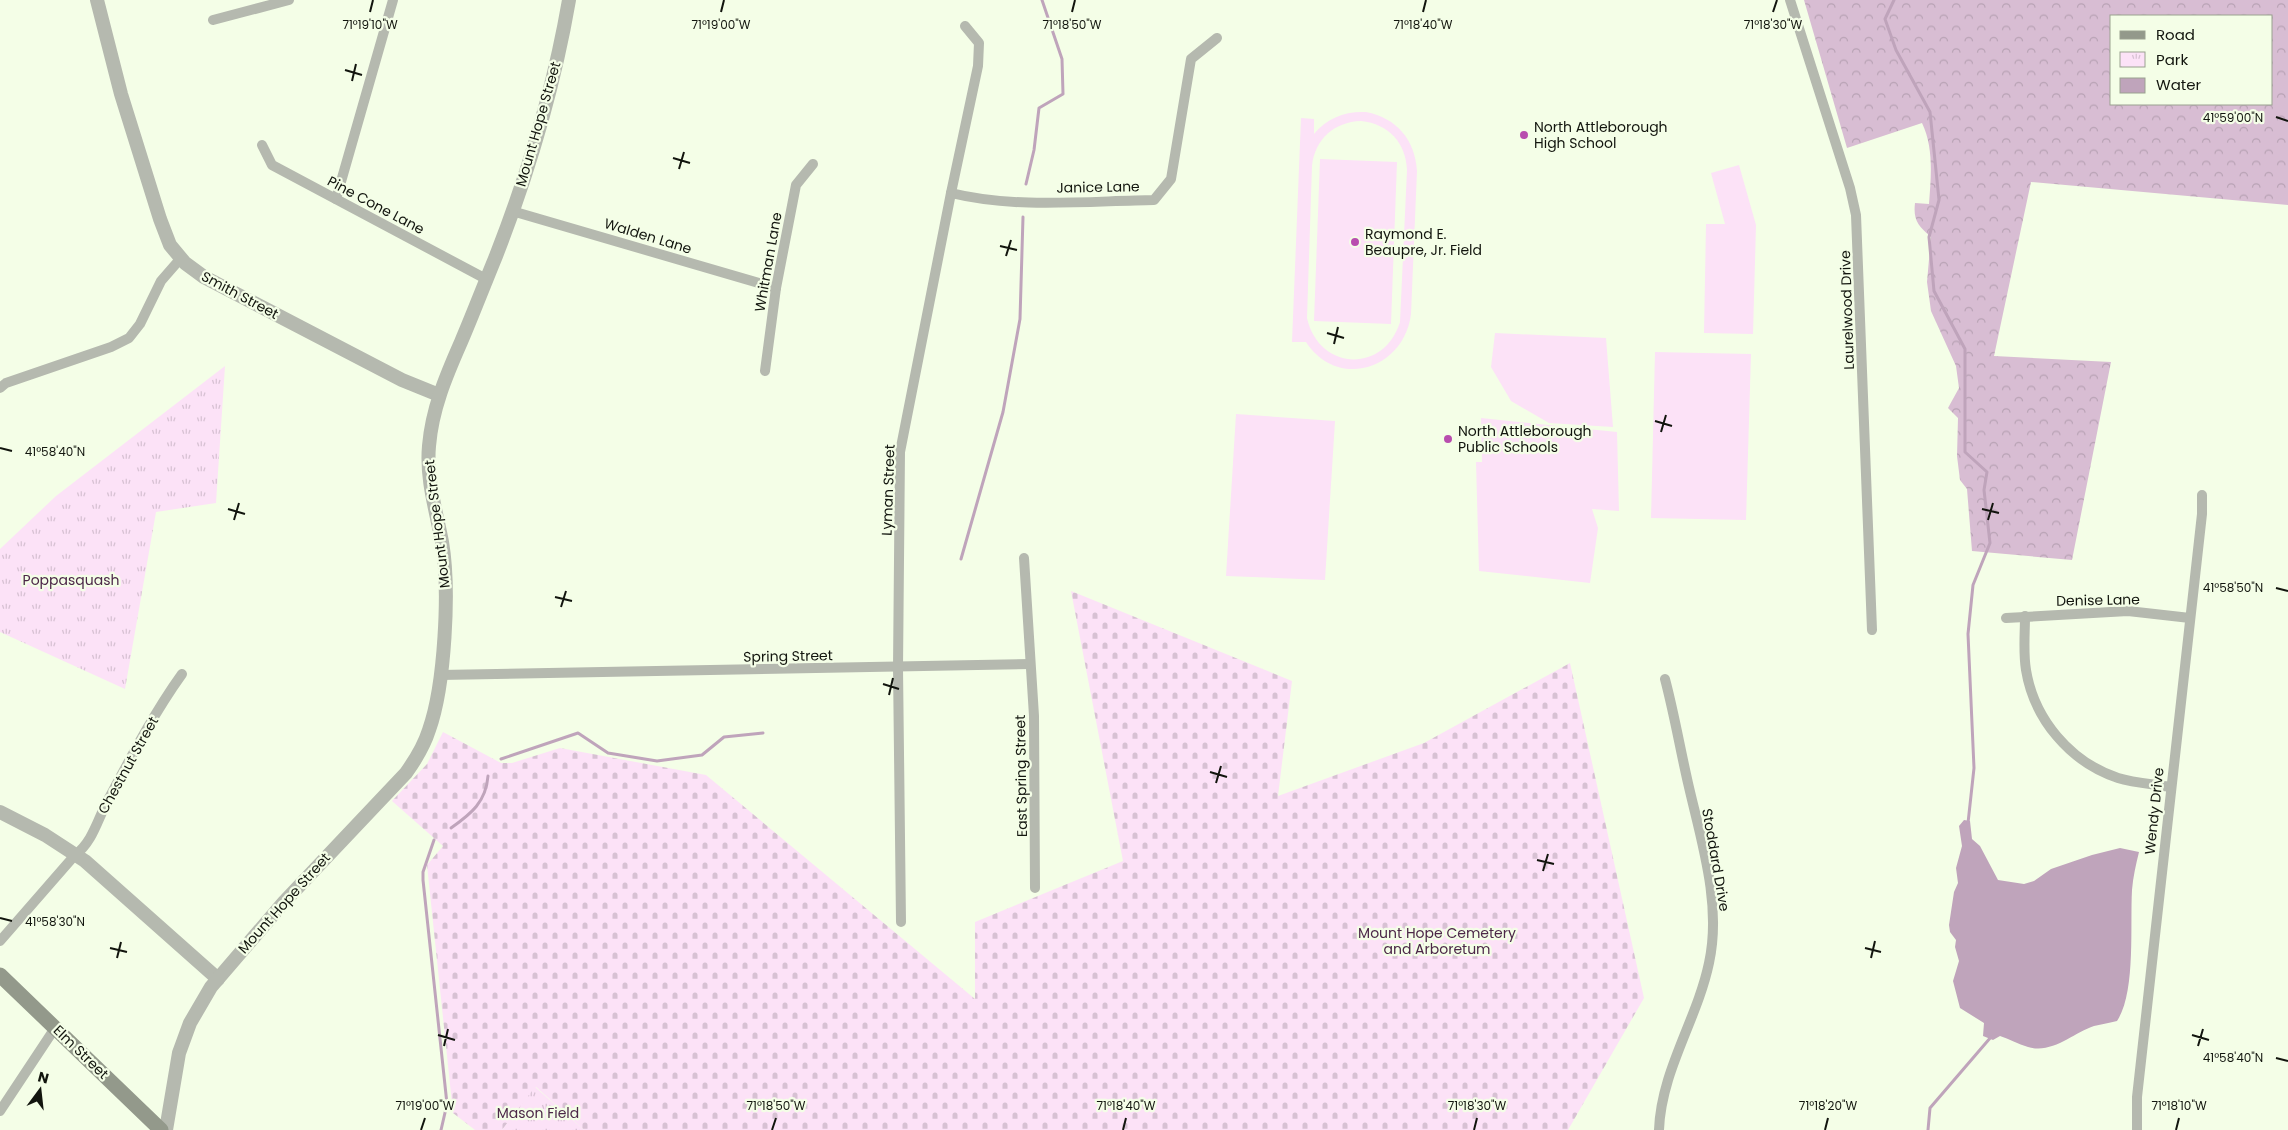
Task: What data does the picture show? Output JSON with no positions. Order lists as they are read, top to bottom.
{
  "streets": {
    "main road": ["Elm Street"],
    "street": [
      "Mount Hope Street",
      "Janice Lane",
      "Pine Cone Lane",
      "Walden Lane",
      "Whitman Lane",
      "Smith Street",
      "Laurelwood Drive",
      "Lyman Street",
      "Denise Lane",
      "Spring Street",
      "Chestnut Street",
      "East Spring Street",
      "Wendy Drive",
      "Stoddard Drive"
    ]
  },
  "crossings": [
    ["Mount Hope Street", "Pine Cone Lane"],
    ["Mount Hope Street", "Walden Lane"],
    ["Mount Hope Street", "Smith Street"],
    ["Mount Hope Street", "Spring Street"],
    ["Janice Lane", "Lyman Street"],
    ["Walden Lane", "Whitman Lane"],
    ["Lyman Street", "Spring Street"],
    ["Denise Lane", "Wendy Drive"],
    ["Spring Street", "East Spring Street"]
  ],
  "parks": ["Poppasquash", "Mount Hope Cemetery and Arboretum", "Mason Field"],
  "places": ["North Attleborough High School", "Raymond E. Beaupre, Jr. Field", "North Attleborough Public Schools"],
  "legend": ["Road", "Park", "Water"],
  "north": "top",
  "coordinates": [
    "71°19'10\"W",
    "71°19'00\"W",
    "71°18'50\"W",
    "71°18'40\"W",
    "71°18'30\"W",
    "41°59'00\"N",
    "41°58'40\"N",
    "41°58'50\"N",
    "41°58'30\"N",
    "71°18'20\"W",
    "71°18'10\"W"
  ]
}
